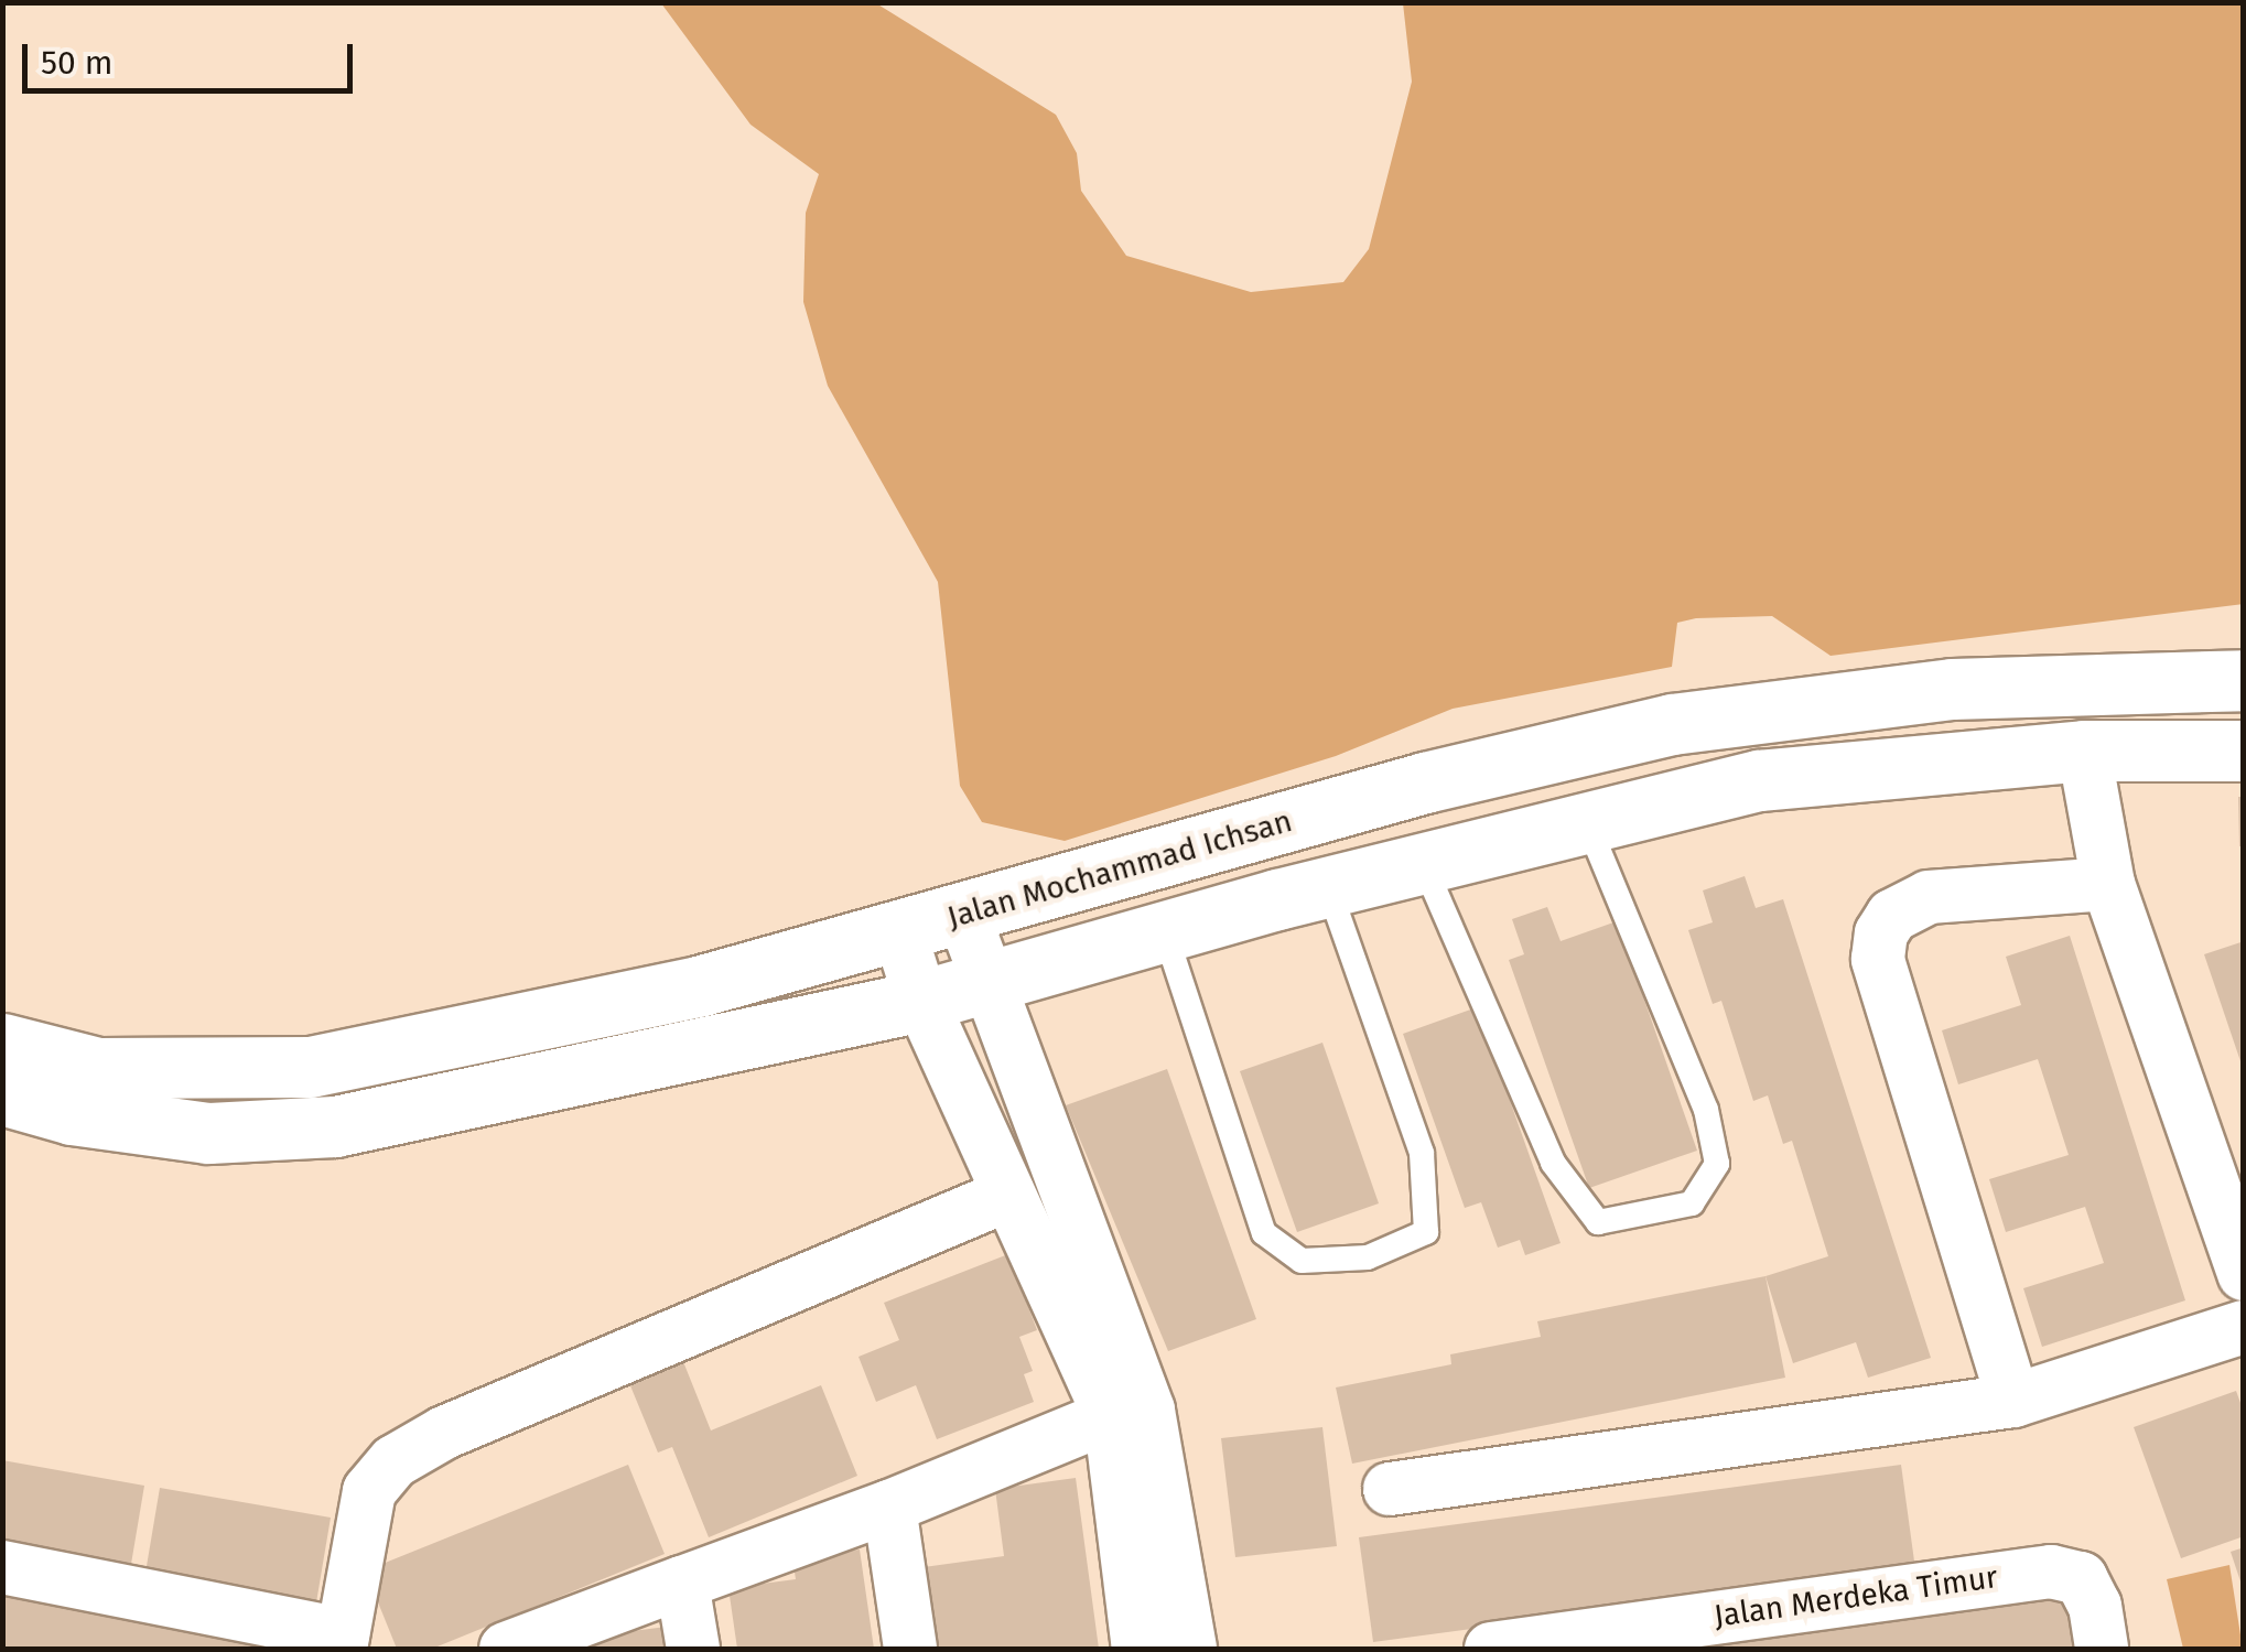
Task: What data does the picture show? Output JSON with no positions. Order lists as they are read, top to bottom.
{
  "streets": {
    "main road": ["Jalan Mochammad Ichsan"],
    "street": ["Jalan Merdeka Timur"]
  },
  "scale_bar": "50 m"
}
